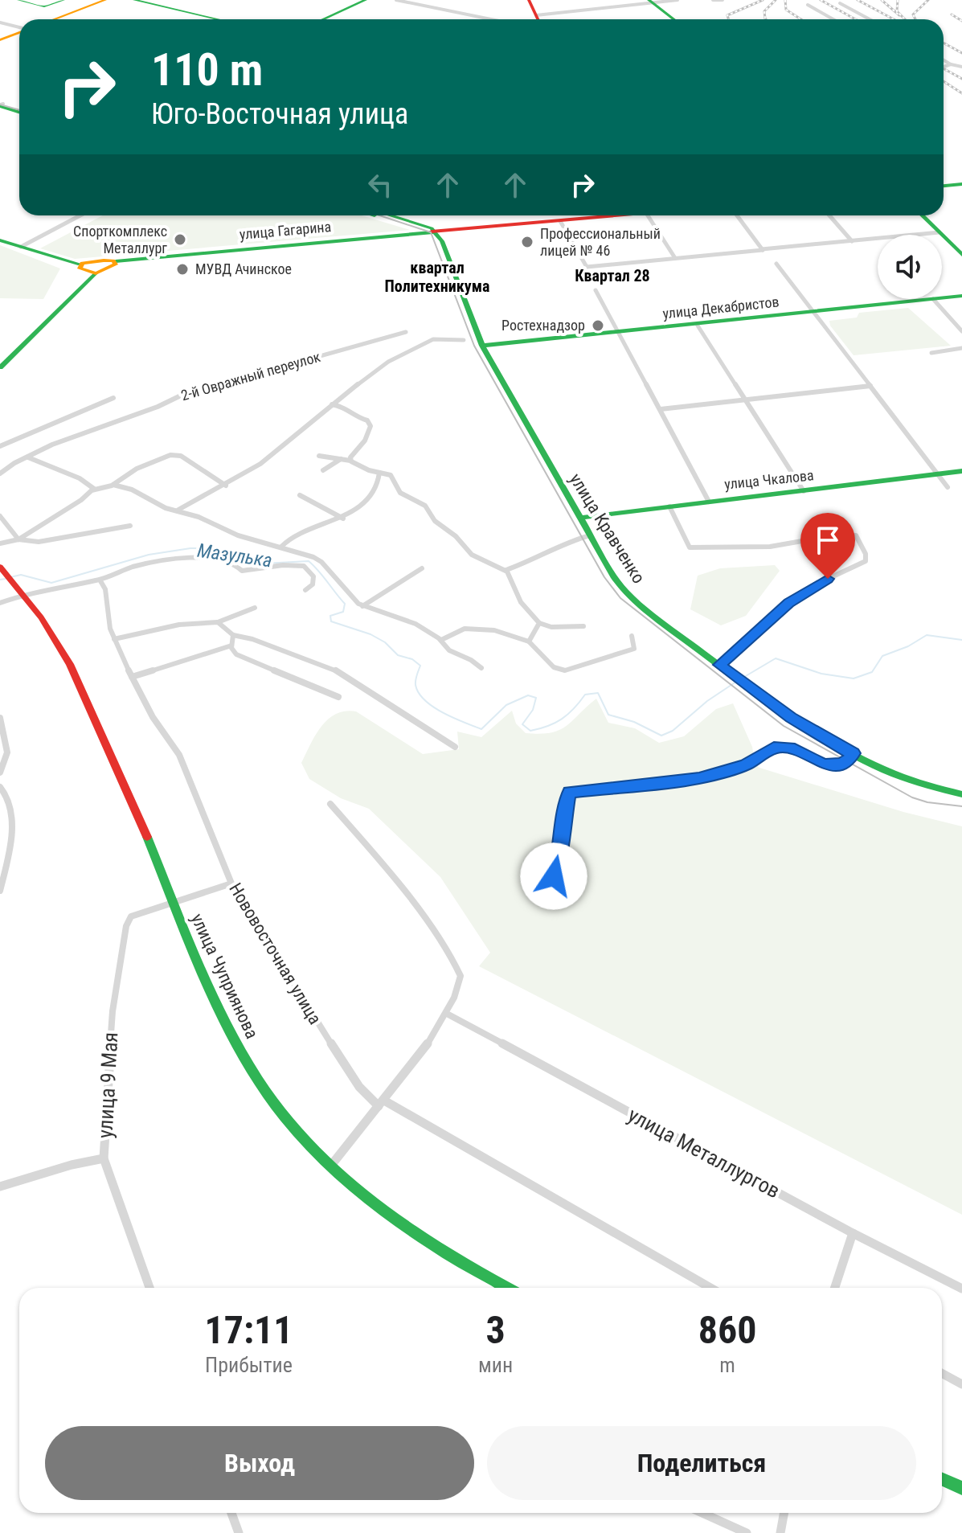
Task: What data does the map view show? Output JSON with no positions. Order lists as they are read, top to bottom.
{
  "streets": {
    "main road": [
      "улица Гагарина",
      "улица Декабристов",
      "улица Чкалова",
      "улица Кравченко",
      "улица Чуприянова"
    ],
    "street": [
      "2-й Овражный переулок",
      "Нововосточная улица",
      "улица 9 Мая",
      "улица Металлургов"
    ]
  },
  "crossings": [
    ["улица Гагарина", "улица Кравченко"],
    ["улица Декабристов", "улица Кравченко"],
    ["улица Чкалова", "улица Кравченко"],
    ["улица Чуприянова", "улица 9 Мая"]
  ],
  "districts": ["квартал Политехникума", "Квартал 28"],
  "water": ["Мазулька"],
  "places": [
    "Спорткомплекс Металлург",
    "Профессиональный лицей № 46",
    "МУВД Ачинское",
    "Ростехнадзор"
  ],
  "page": {
    "turn": ["110 m", "Юго-Восточная улица"],
    "eta": [
      "17:11",
      "Прибытие",
      "3",
      "мин",
      "860",
      "m"
    ],
    "buttons": ["Выход", "Поделиться"]
  }
}
